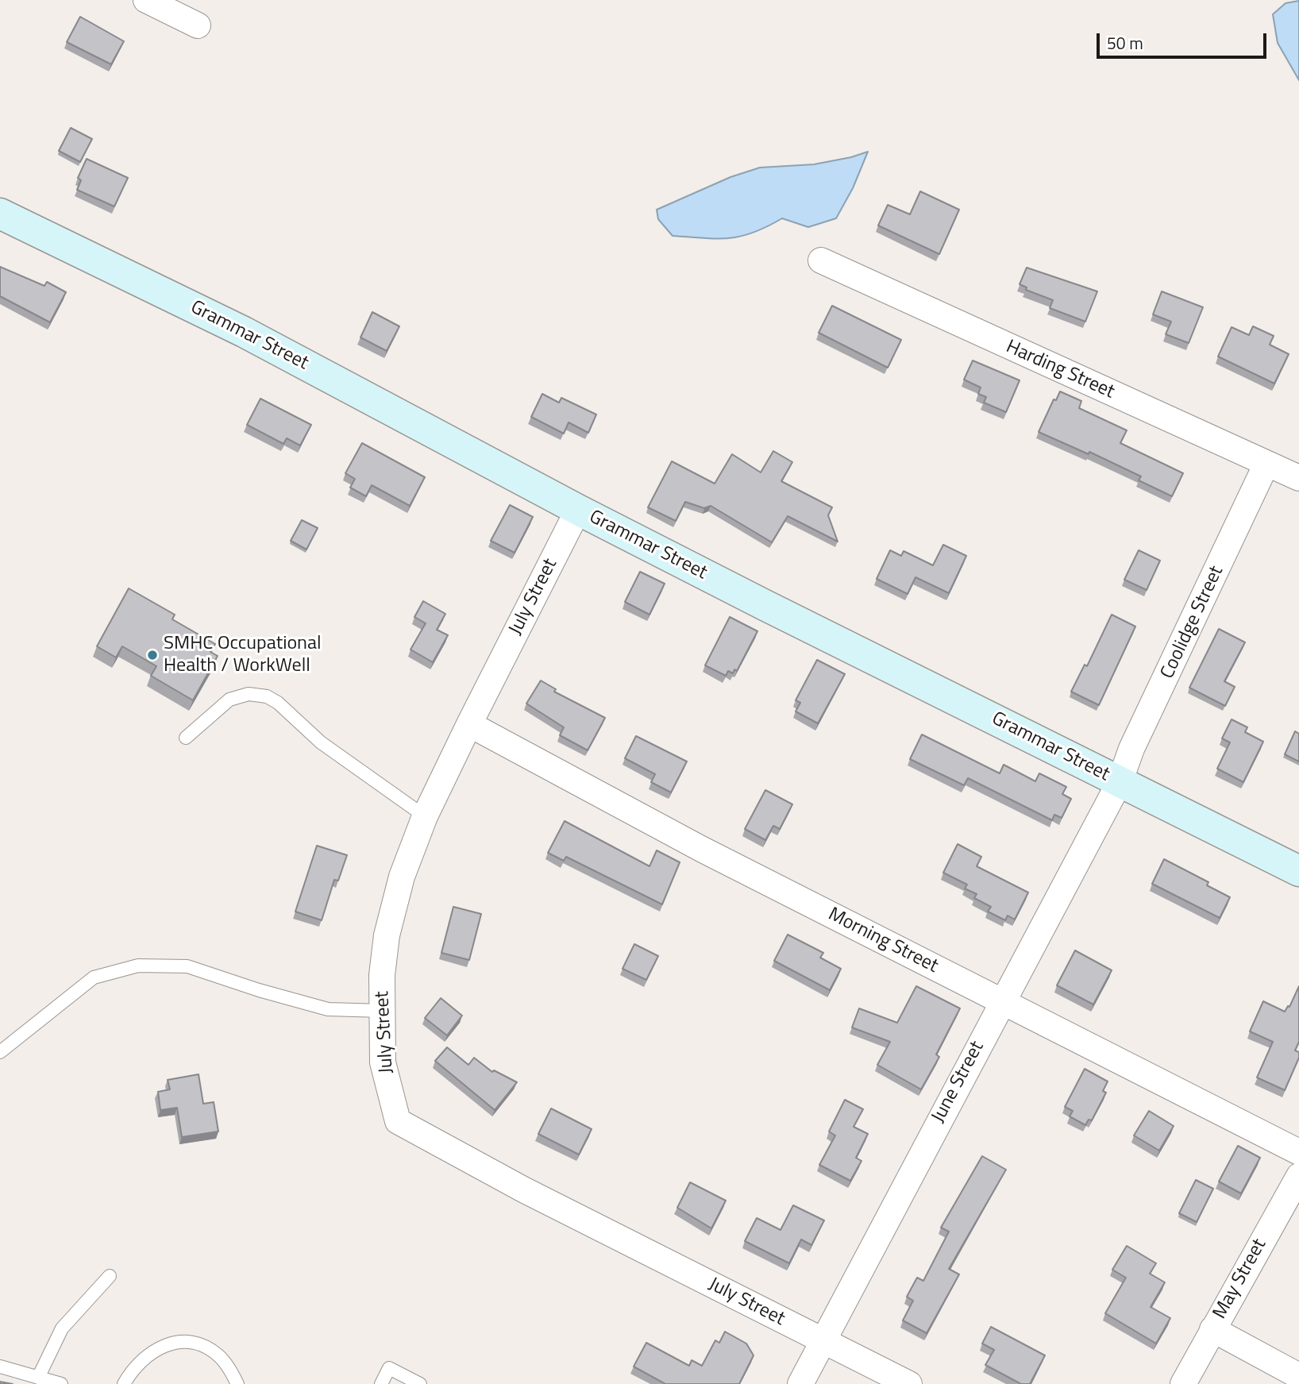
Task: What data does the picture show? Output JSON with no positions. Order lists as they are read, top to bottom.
{
  "streets": {
    "street": [
      "Grammar Street",
      "Harding Street",
      "July Street",
      "Coolidge Street",
      "Morning Street",
      "June Street",
      "May Street"
    ]
  },
  "crossings": [
    ["Grammar Street", "July Street"],
    ["Grammar Street", "Coolidge Street"],
    ["Grammar Street", "June Street"],
    ["Harding Street", "Coolidge Street"],
    ["July Street", "Morning Street"],
    ["July Street", "June Street"],
    ["Coolidge Street", "June Street"],
    ["Morning Street", "June Street"]
  ],
  "places": ["SMHC Occupational Health / WorkWell"],
  "scale_bar": "50 m"
}
